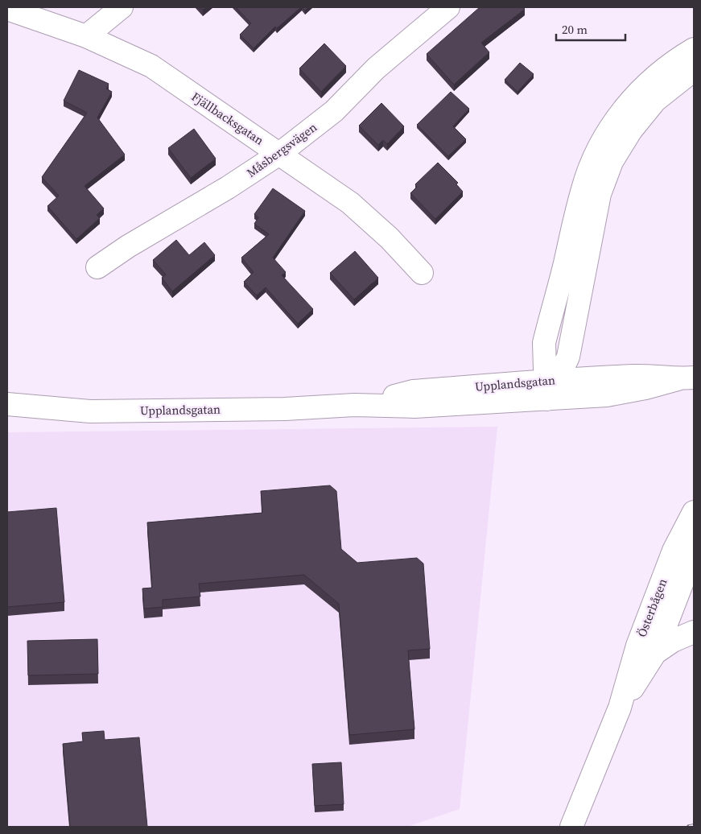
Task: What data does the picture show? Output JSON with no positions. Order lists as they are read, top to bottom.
{
  "streets": {
    "main road": [
      "Fjällbacksgatan",
      "Måsbergsvägen",
      "Upplandsgatan",
      "Österbågen"
    ]
  },
  "crossings": [
    ["Fjällbacksgatan", "Måsbergsvägen"]
  ],
  "scale_bar": "20 m"
}
